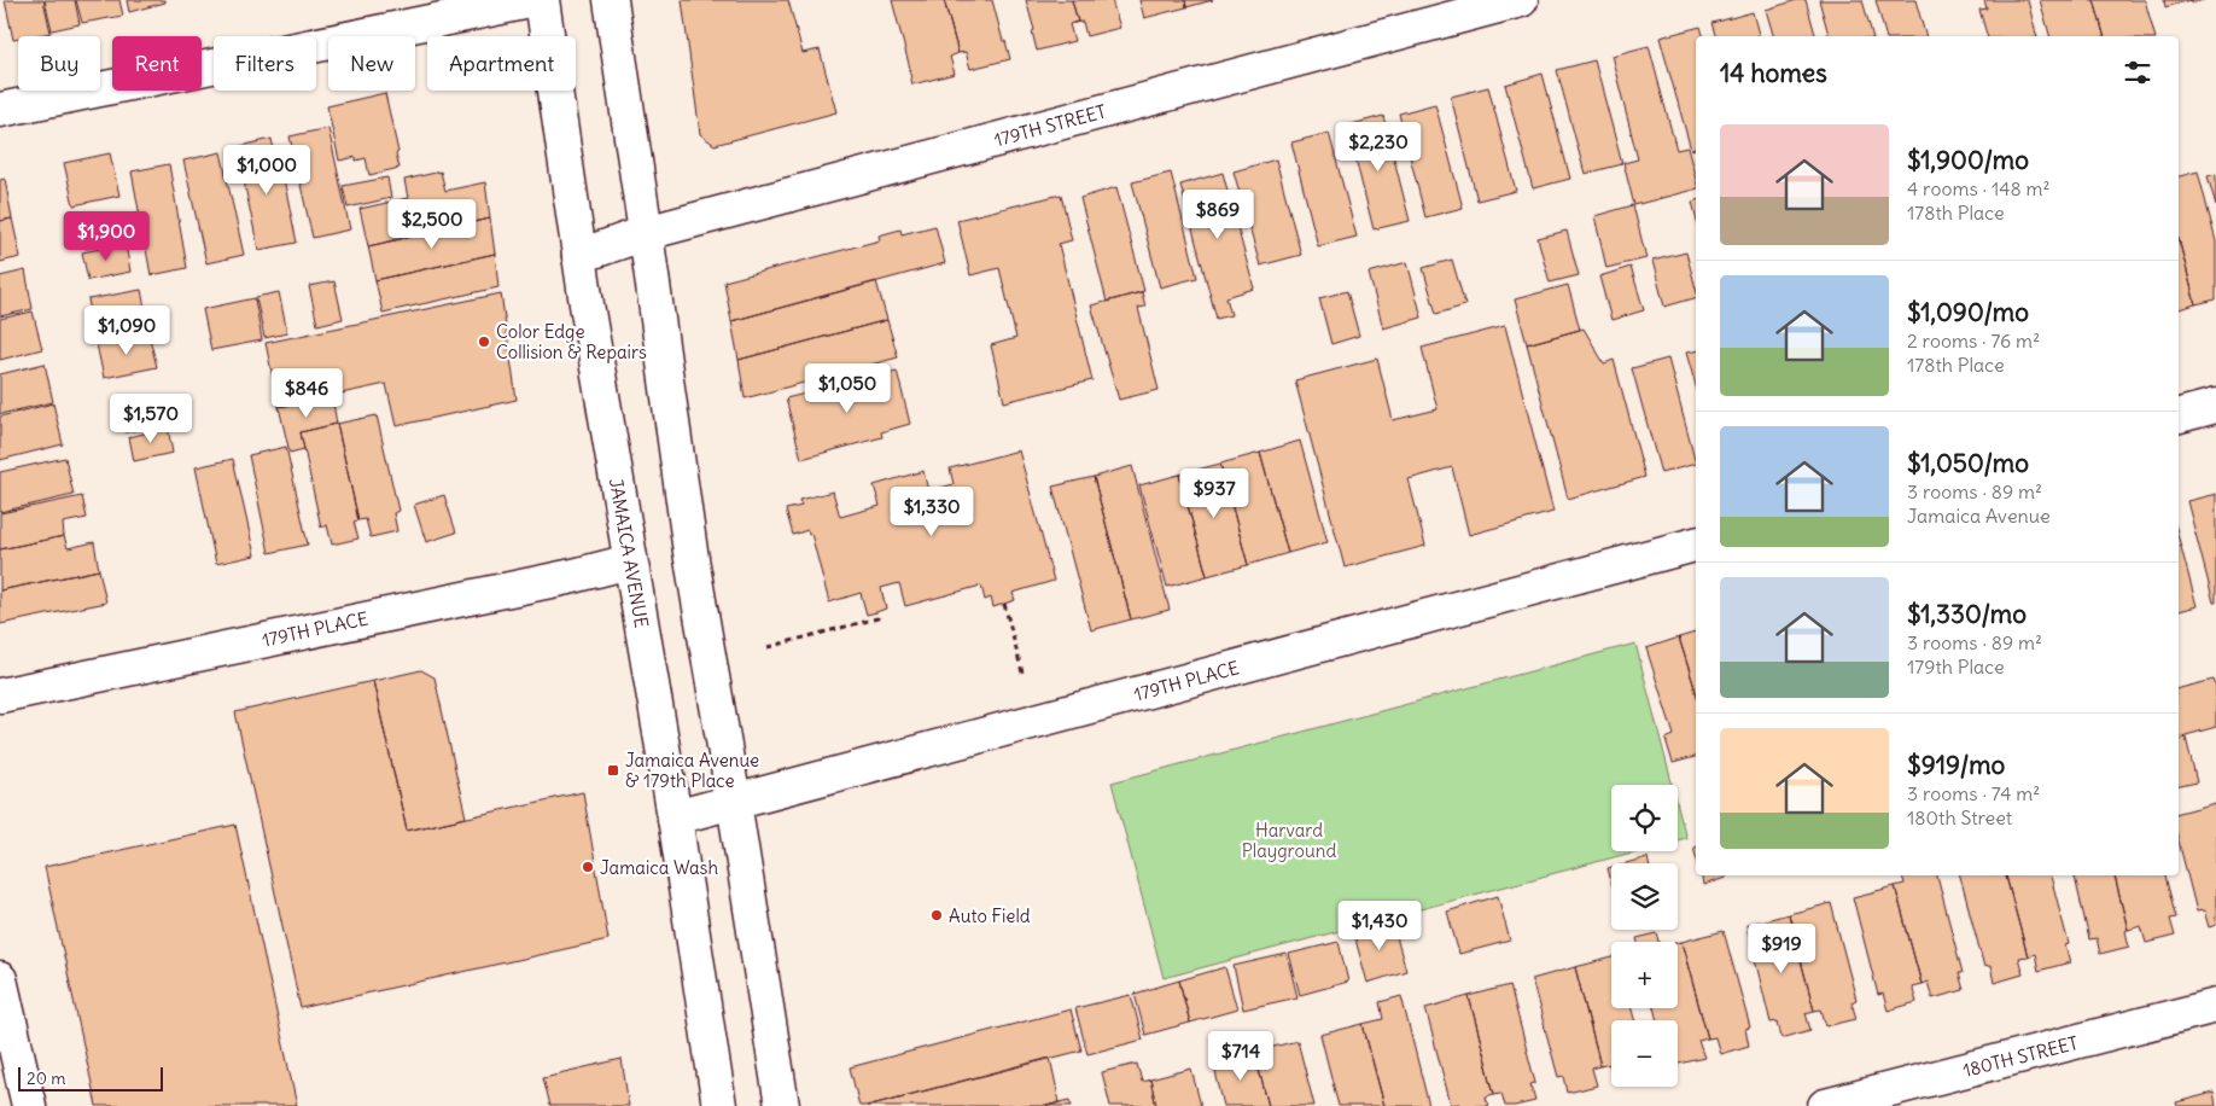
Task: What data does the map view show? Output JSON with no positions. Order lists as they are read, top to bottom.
{
  "streets": {
    "street": [
      "179TH STREET",
      "JAMAICA AVENUE",
      "179TH PLACE",
      "180TH STREET"
    ]
  },
  "crossings": [
    ["179TH STREET", "JAMAICA AVENUE"],
    ["JAMAICA AVENUE", "179TH PLACE"]
  ],
  "parks": ["Harvard Playground"],
  "places": {
    "other": ["Color Edge Collision & Repairs", "Jamaica Wash", "Auto Field"],
    "transit": ["Jamaica Avenue & 179th Place"]
  },
  "scale_bar": "20 m",
  "page": {
    "chip": [
      "Buy",
      "Rent",
      "Filters",
      "New",
      "Apartment"
    ],
    "heading": "14 homes",
    "list": [
      {
        "name": "$1,900/mo",
        "note": "4 rooms · 148 m² · 178th Place"
      },
      {
        "name": "$1,090/mo",
        "note": "2 rooms · 76 m² · 178th Place"
      },
      {
        "name": "$1,050/mo",
        "note": "3 rooms · 89 m² · Jamaica Avenue"
      },
      {
        "name": "$1,330/mo",
        "note": "3 rooms · 89 m² · 179th Place"
      },
      {
        "name": "$919/mo",
        "note": "3 rooms · 74 m² · 180th Street"
      }
    ],
    "price": [
      "$2,230",
      "$1,000",
      "$869",
      "$2,500",
      "$1,900",
      "$1,090",
      "$1,050",
      "$846",
      "$1,570",
      "$937",
      "$1,330",
      "$1,430",
      "$919",
      "$714"
    ],
    "map_buttons": ["+", "−"],
    "scale": "20 m"
  }
}
